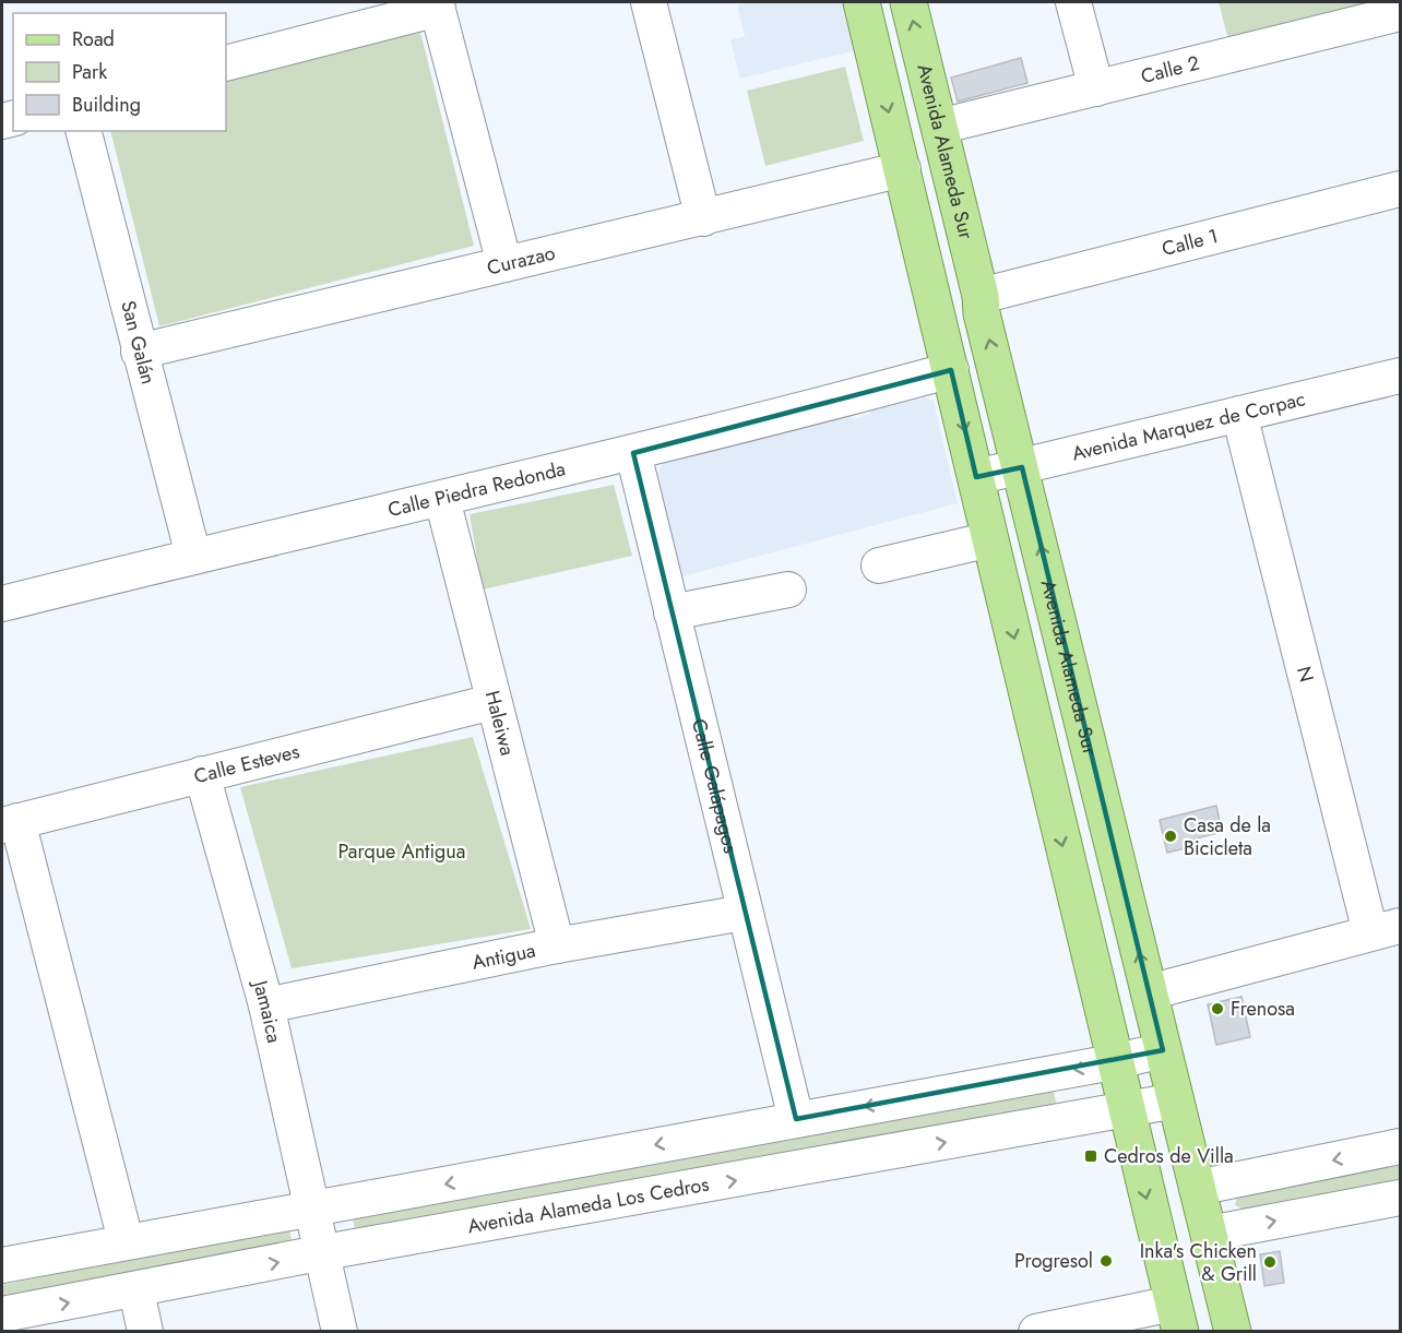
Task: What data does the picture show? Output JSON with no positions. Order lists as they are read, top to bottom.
{
  "streets": {
    "main road": ["Avenida Alameda Sur"],
    "street": [
      "Calle 2",
      "Calle 1",
      "Curazao",
      "San Galán",
      "Avenida Marquez de Corpac",
      "Calle Piedra Redonda",
      "N",
      "Haleiwa",
      "Calle Esteves",
      "Calle Galápagos",
      "Antigua",
      "Jamaica",
      "Avenida Alameda Los Cedros"
    ]
  },
  "crossings": [
    ["Calle 2", "Avenida Alameda Sur"],
    ["Avenida Alameda Sur", "Calle 1"],
    ["Avenida Alameda Sur", "Avenida Marquez de Corpac"],
    ["Avenida Alameda Sur", "Avenida Alameda Los Cedros"],
    ["Curazao", "San Galán"],
    ["San Galán", "Calle Piedra Redonda"],
    ["Avenida Marquez de Corpac", "N"],
    ["Calle Piedra Redonda", "Haleiwa"],
    ["Calle Piedra Redonda", "Calle Galápagos"],
    ["Haleiwa", "Calle Esteves"],
    ["Haleiwa", "Antigua"],
    ["Calle Esteves", "Jamaica"],
    ["Calle Galápagos", "Antigua"],
    ["Antigua", "Jamaica"],
    ["Jamaica", "Avenida Alameda Los Cedros"]
  ],
  "parks": ["Parque Antigua"],
  "places": {
    "other": [
      "Casa de la Bicicleta",
      "Frenosa",
      "Progresol",
      "Inka's Chicken & Grill"
    ],
    "transit": ["Cedros de Villa"]
  },
  "legend": ["Road", "Park", "Building"]
}
